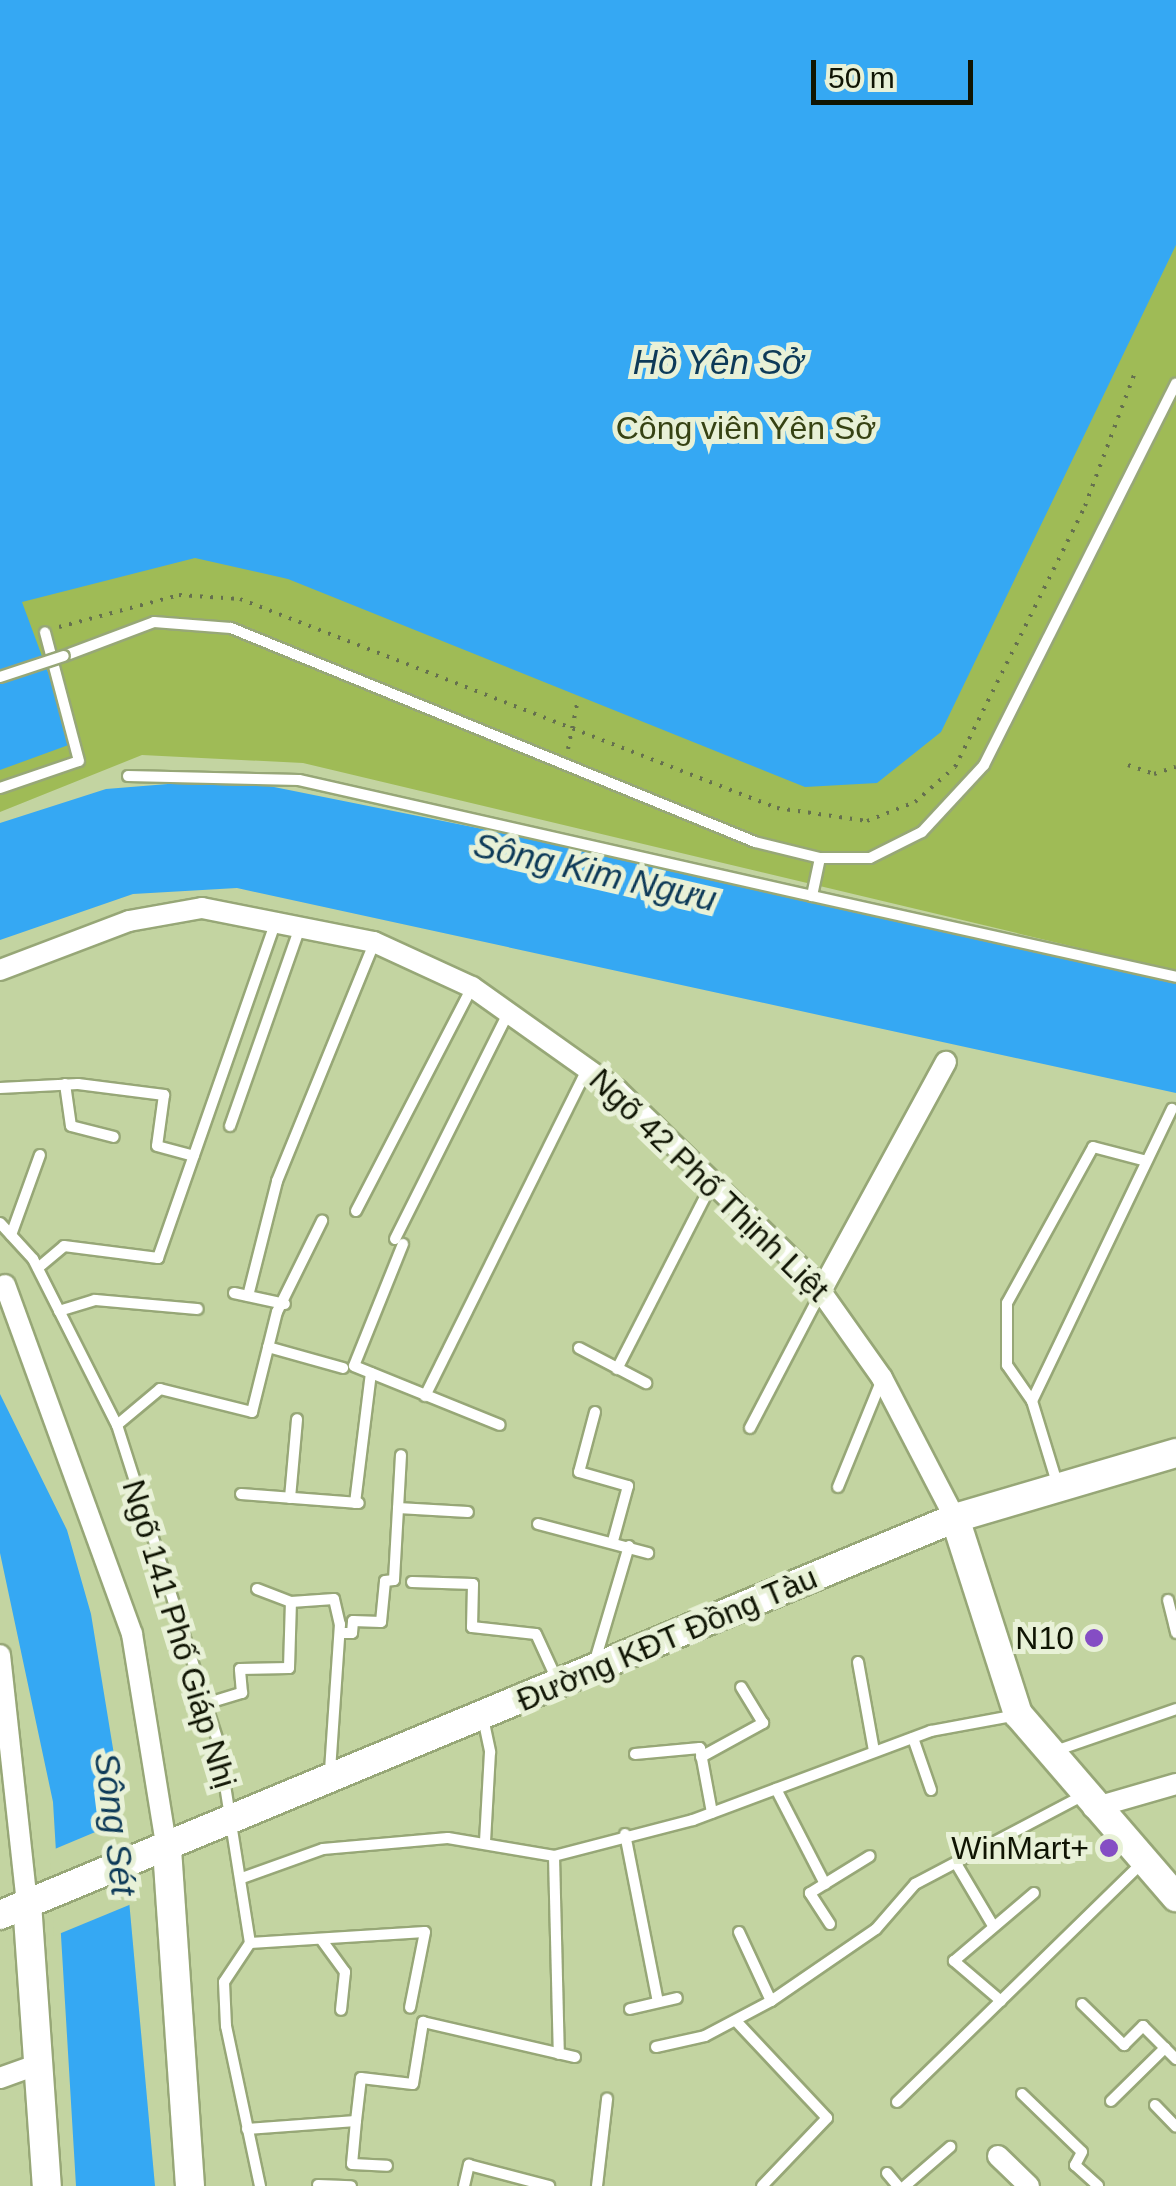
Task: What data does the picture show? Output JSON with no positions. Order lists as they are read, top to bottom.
{
  "streets": {
    "main road": ["Ngõ 42 Phố Thịnh Liệt", "Đường KĐT Đồng Tàu"],
    "street": ["Ngõ 141 Phố Giáp Nhị"]
  },
  "crossings": [
    ["Ngõ 42 Phố Thịnh Liệt", "Đường KĐT Đồng Tàu"],
    ["Ngõ 141 Phố Giáp Nhị", "Đường KĐT Đồng Tàu"]
  ],
  "water": ["Hồ Yên Sở", "Sông Kim Ngưu", "Sông Sét"],
  "parks": ["Công viên Yên Sở"],
  "places": ["N10", "WinMart+"],
  "scale_bar": "50 m"
}
